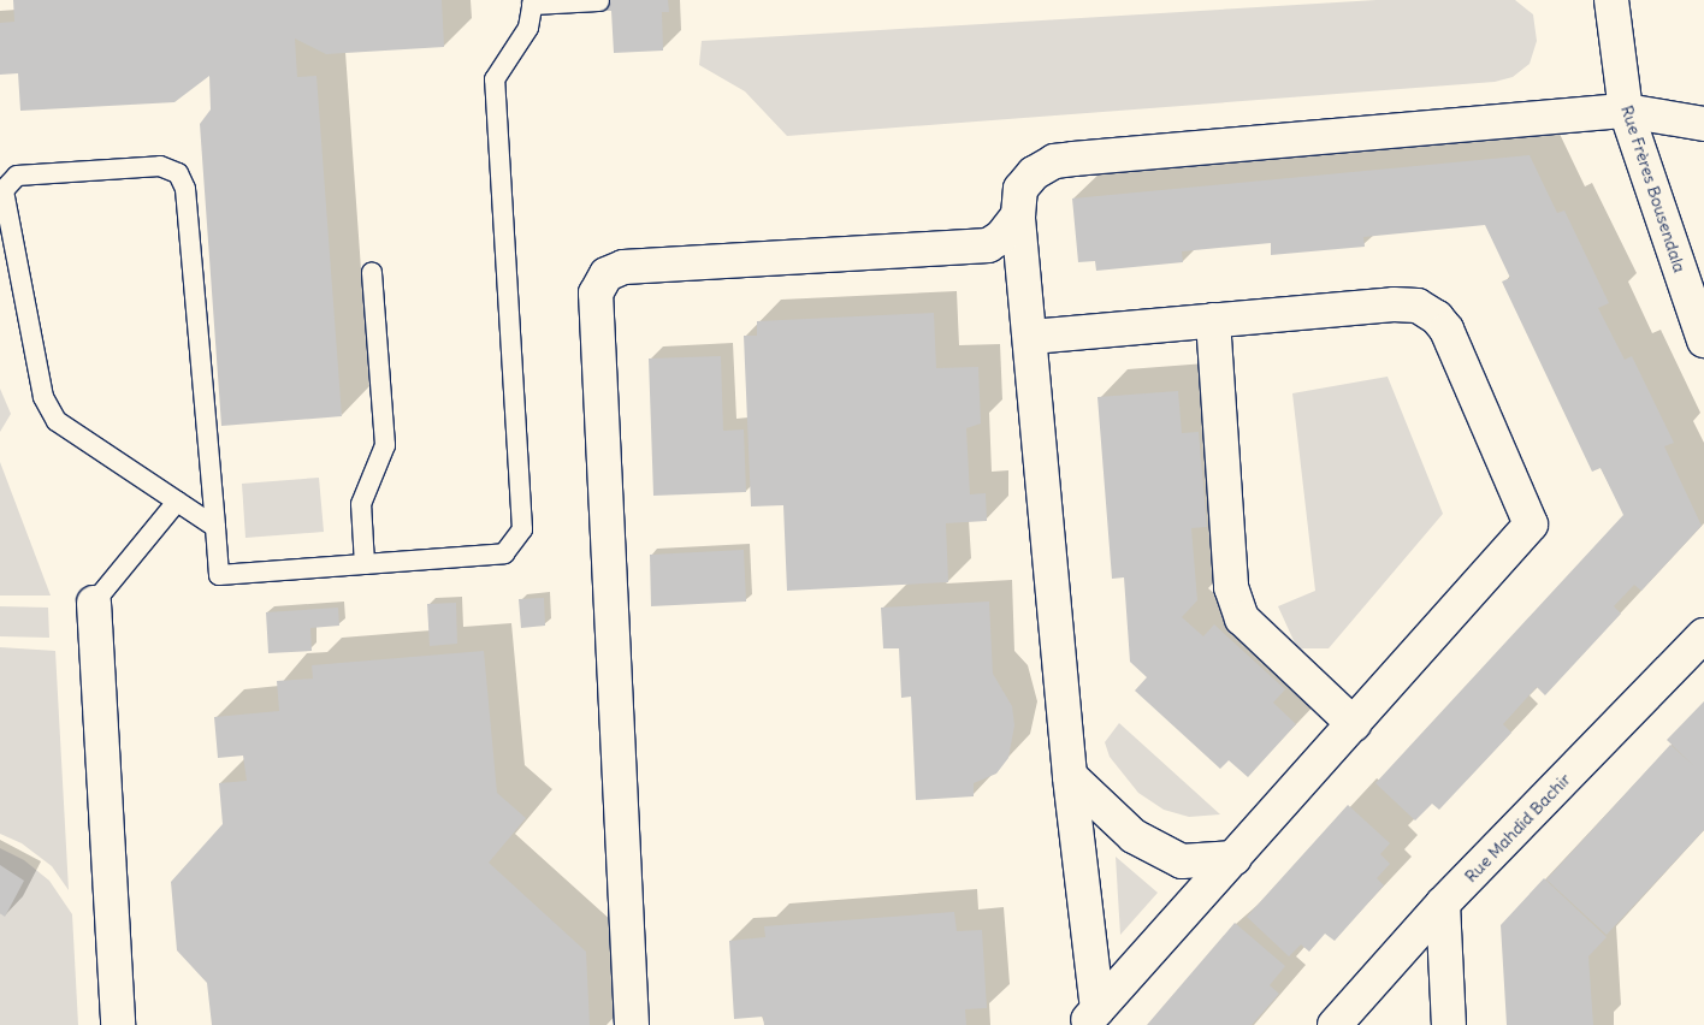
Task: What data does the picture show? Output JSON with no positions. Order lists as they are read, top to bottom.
{
  "streets": {
    "street": ["Rue Frères Bousendala", "Rue Mahdid Bachir"]
  }
}
